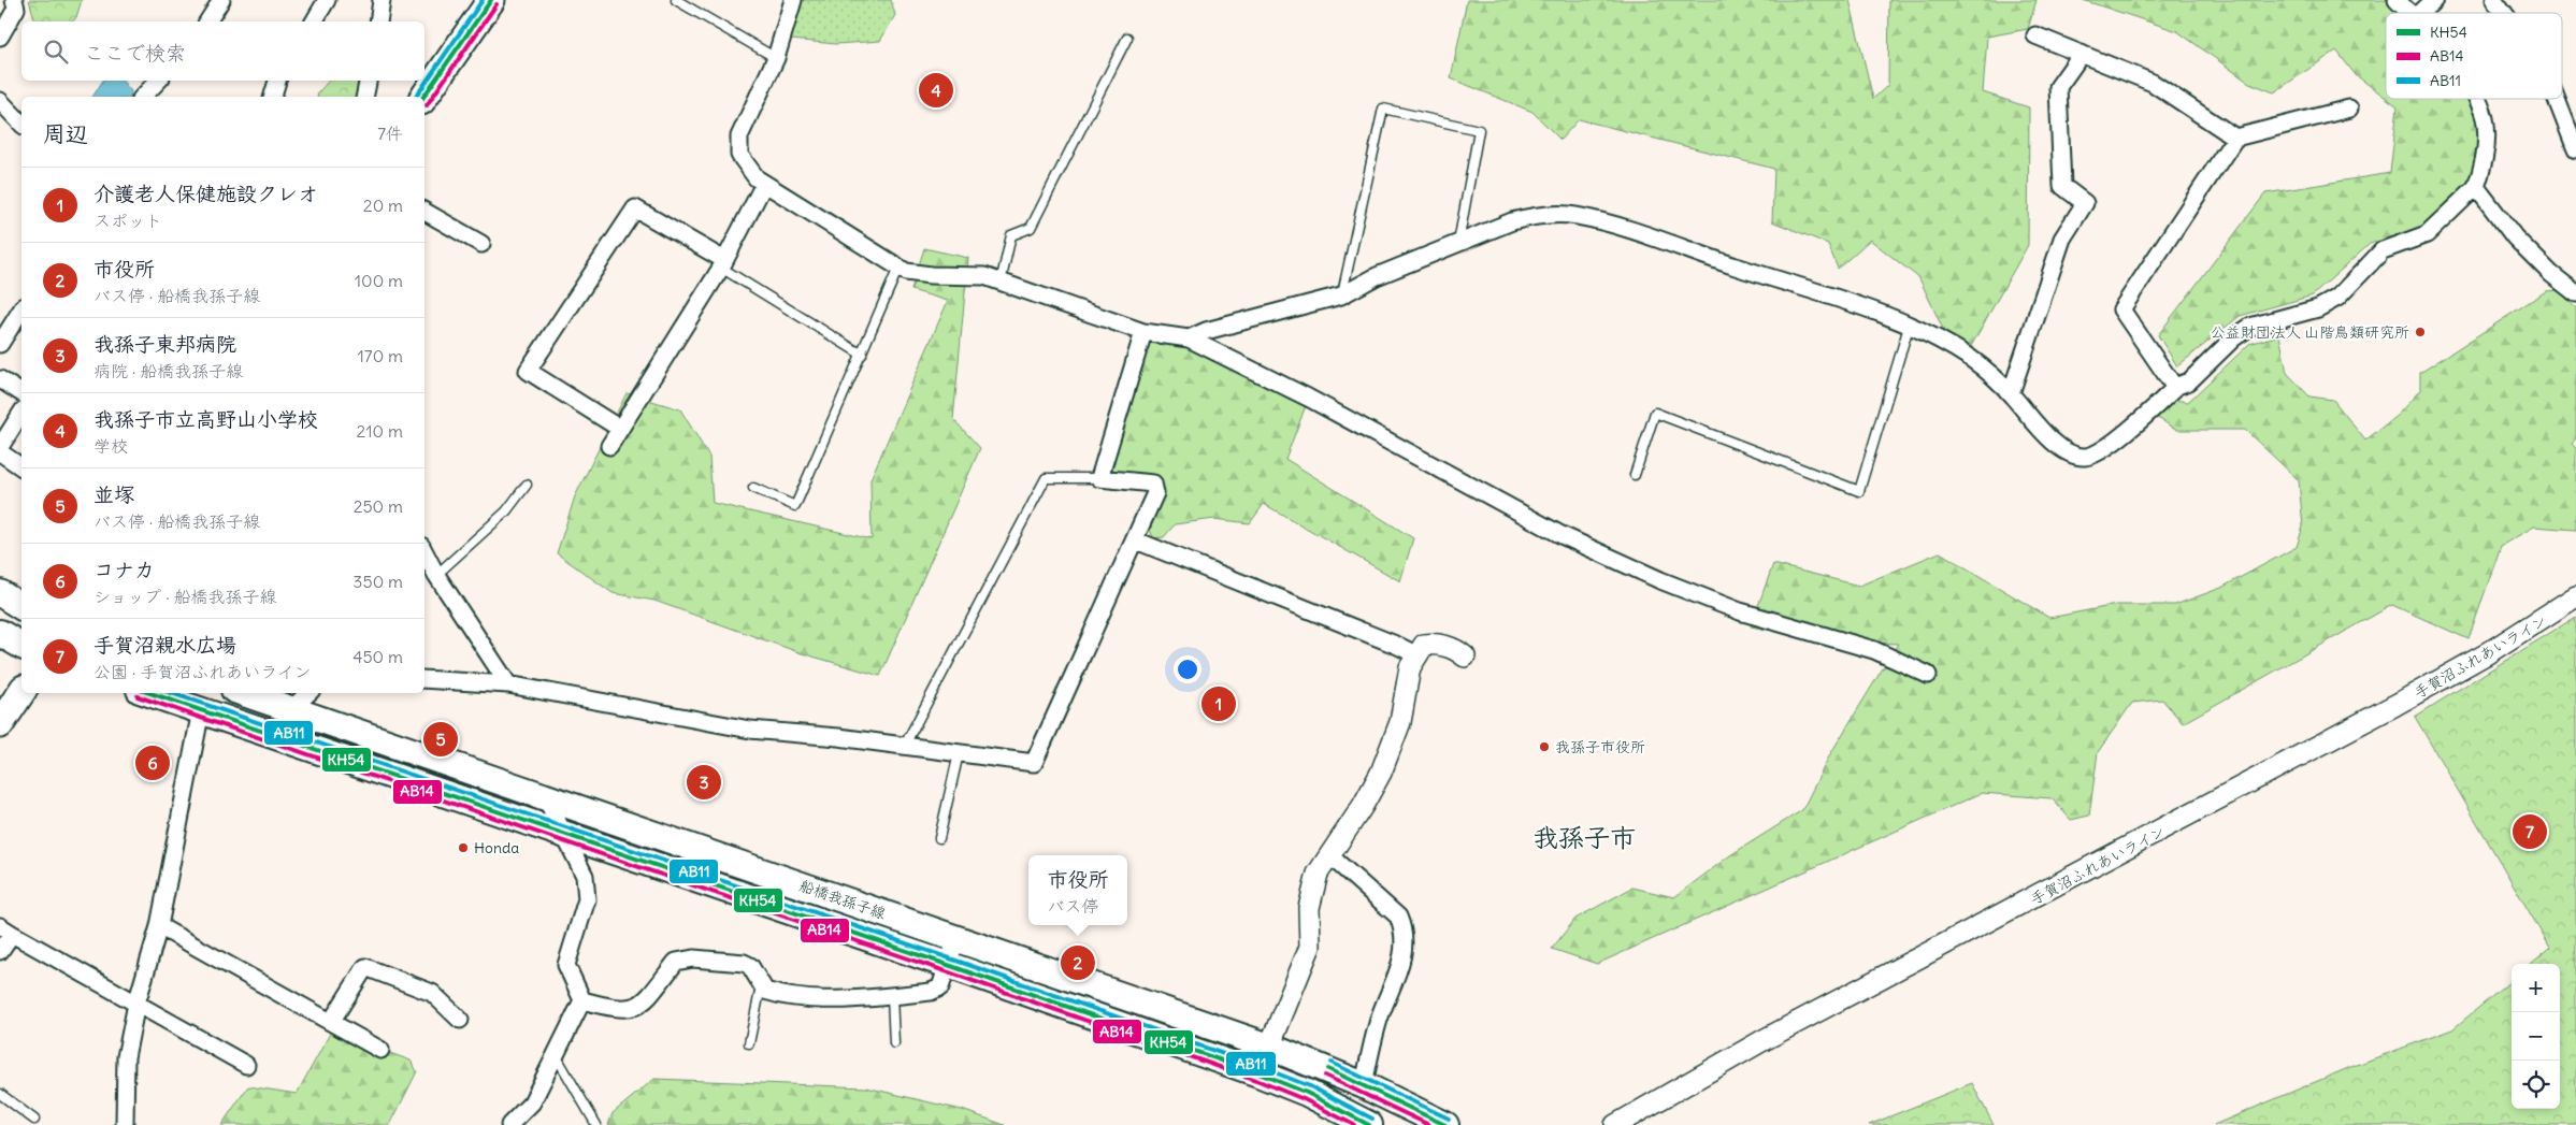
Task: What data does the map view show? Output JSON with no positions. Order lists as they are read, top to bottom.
{
  "streets": {
    "main road": ["船橋我孫子線"],
    "street": ["手賀沼ふれあいライン"]
  },
  "districts": ["我孫子市"],
  "places": ["公益財団法人 山階鳥類研究所", "我孫子市役所", "Honda"],
  "lines": ["transit line KH54", "transit line AB11", "transit line AB14"],
  "legend": ["KH54", "AB14", "AB11"],
  "page": {
    "search": "ここで検索",
    "pins": [
      "4",
      "1",
      "5",
      "6",
      "3",
      "7",
      "2"
    ],
    "heading": ["周辺", "7件"],
    "list": [
      {
        "mark": "1",
        "name": "介護老人保健施設クレオ",
        "note": "スポット",
        "value": "20 m"
      },
      {
        "mark": "2",
        "name": "市役所",
        "note": "バス停 · 船橋我孫子線",
        "value": "100 m"
      },
      {
        "mark": "3",
        "name": "我孫子東邦病院",
        "note": "病院 · 船橋我孫子線",
        "value": "170 m"
      },
      {
        "mark": "4",
        "name": "我孫子市立高野山小学校",
        "note": "学校",
        "value": "210 m"
      },
      {
        "mark": "5",
        "name": "並塚",
        "note": "バス停 · 船橋我孫子線",
        "value": "250 m"
      },
      {
        "mark": "6",
        "name": "コナカ",
        "note": "ショップ · 船橋我孫子線",
        "value": "350 m"
      },
      {
        "mark": "7",
        "name": "手賀沼親水広場",
        "note": "公園 · 手賀沼ふれあいライン",
        "value": "450 m"
      }
    ],
    "popup": ["市役所", "バス停"],
    "map_buttons": ["+", "−"]
  }
}
